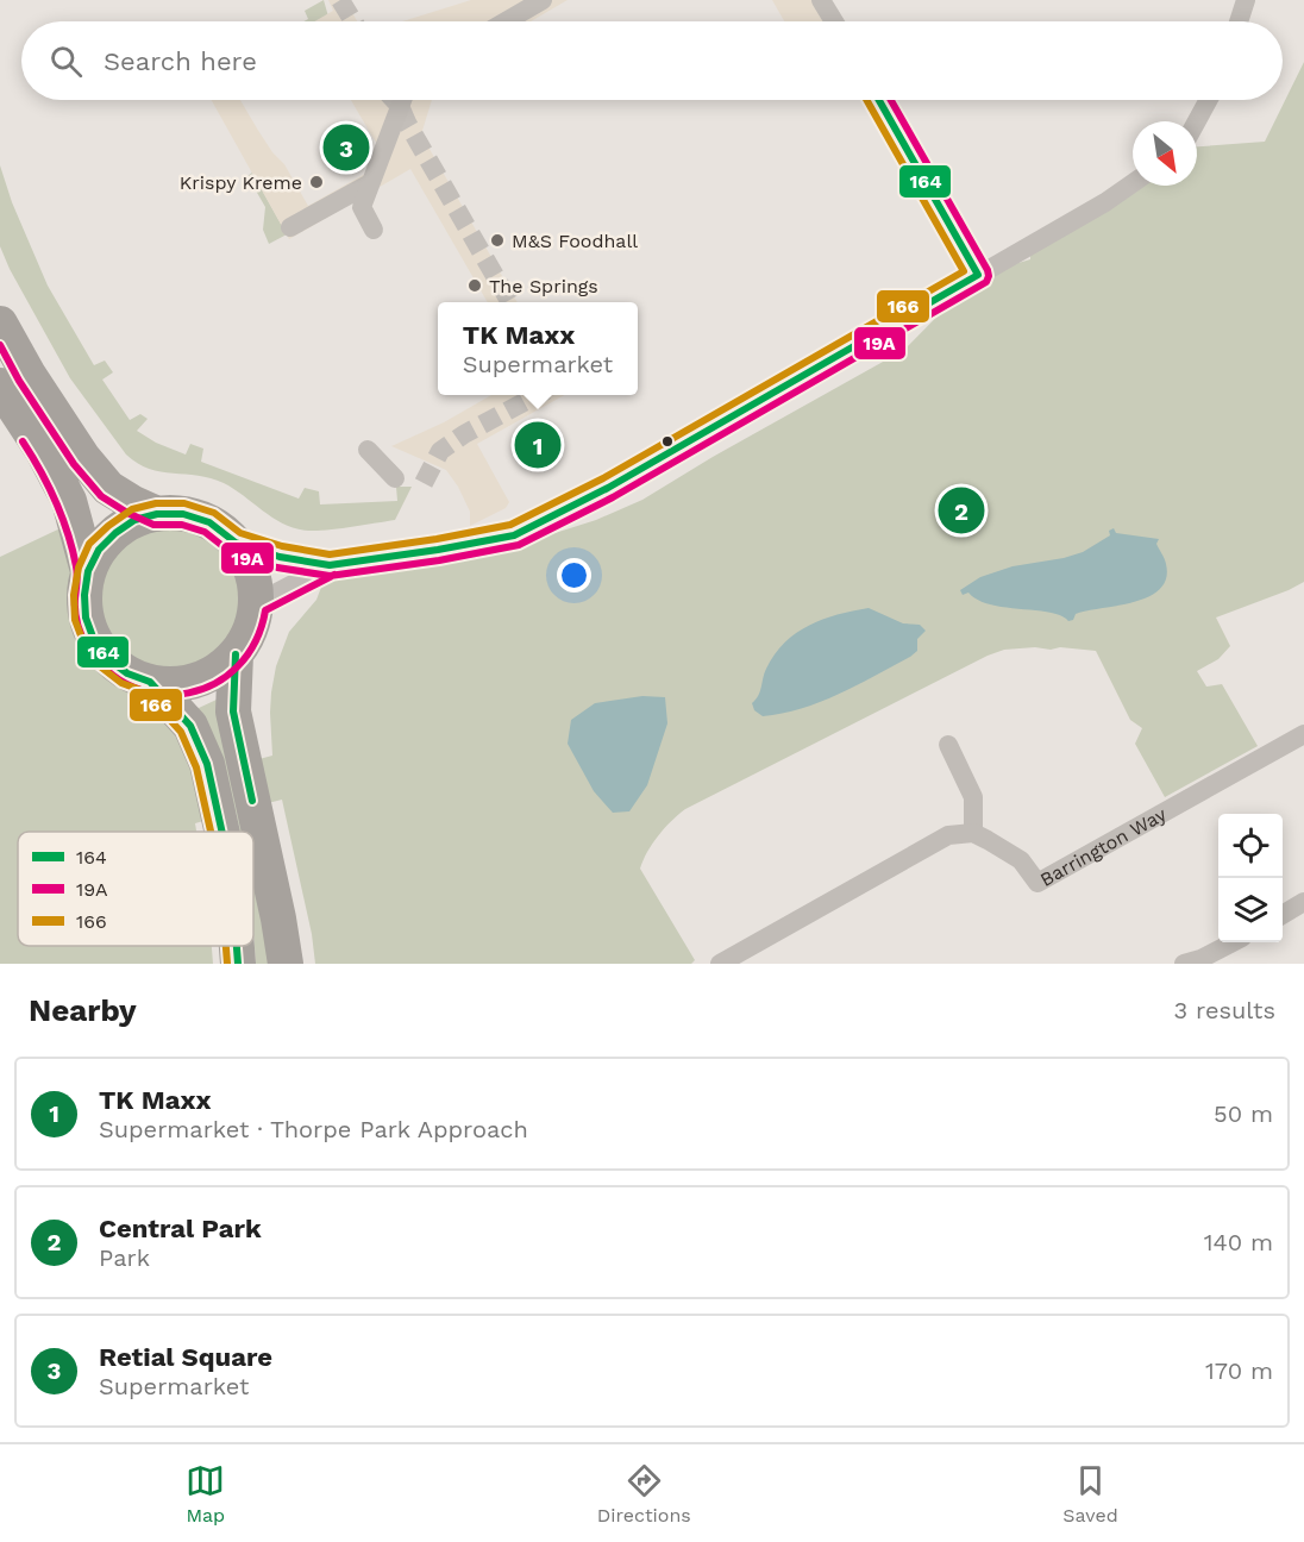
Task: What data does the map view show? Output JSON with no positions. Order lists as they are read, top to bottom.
{
  "streets": {
    "street": ["Barrington Way"]
  },
  "places": ["Krispy Kreme", "M&S Foodhall", "The Springs"],
  "lines": ["transit line 164", "transit line 19A", "transit line 166"],
  "legend": ["164", "19A", "166"],
  "north": "bottom right",
  "page": {
    "search": "Search here",
    "pins": ["3", "1", "2"],
    "popup": ["TK Maxx", "Supermarket"],
    "heading": ["Nearby", "3 results"],
    "list": [
      {
        "mark": "1",
        "name": "TK Maxx",
        "note": "Supermarket · Thorpe Park Approach",
        "value": "50 m"
      },
      {
        "mark": "2",
        "name": "Central Park",
        "note": "Park",
        "value": "140 m"
      },
      {
        "mark": "3",
        "name": "Retial Square",
        "note": "Supermarket",
        "value": "170 m"
      }
    ],
    "nav": ["Map", "Directions", "Saved"]
  }
}
